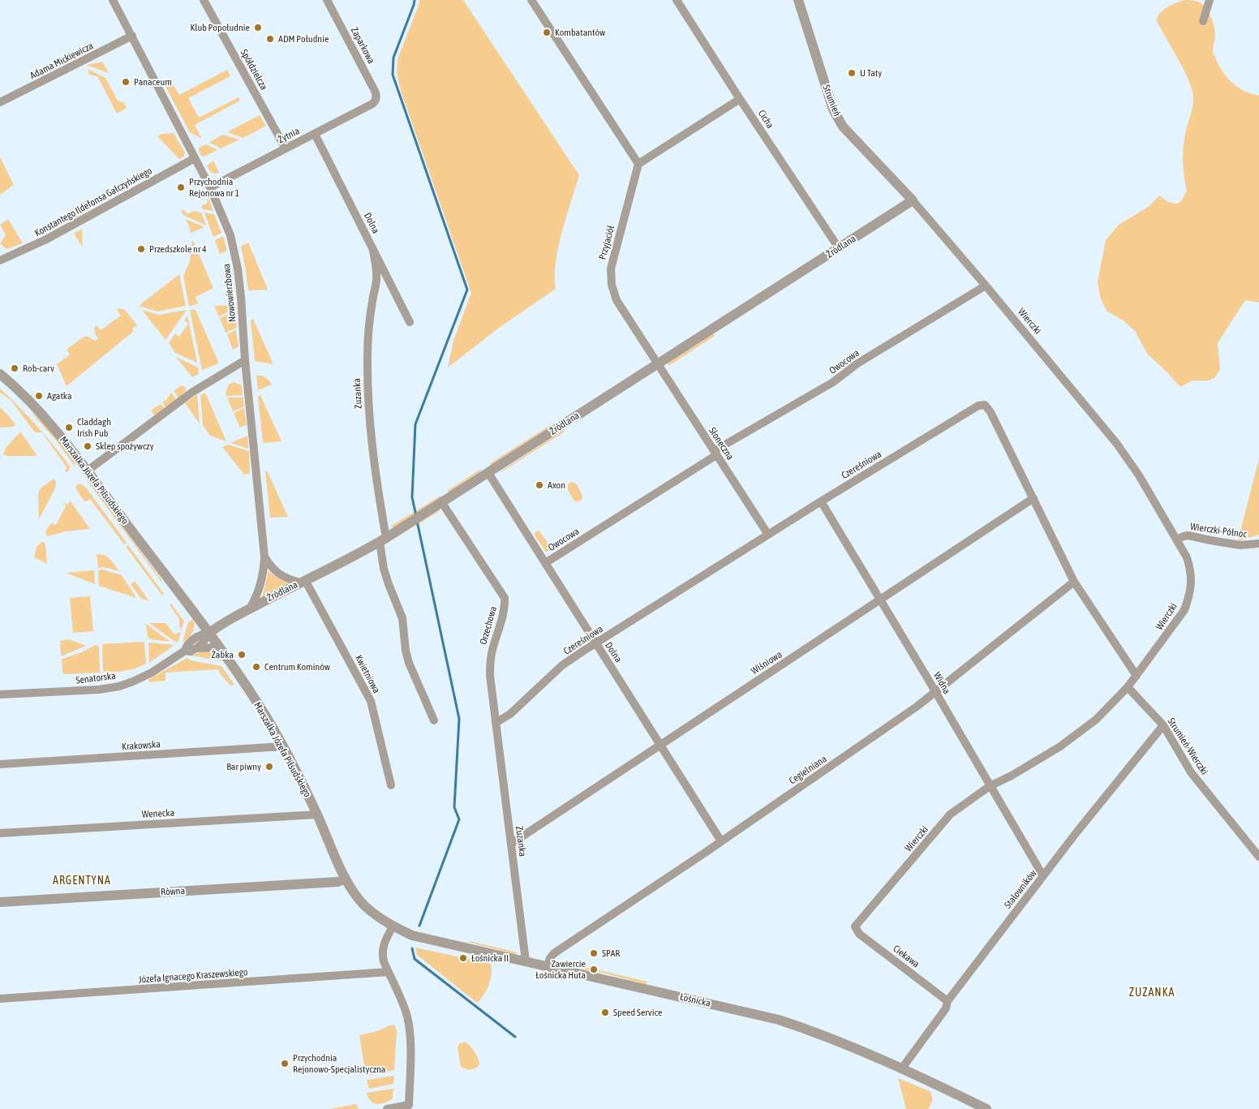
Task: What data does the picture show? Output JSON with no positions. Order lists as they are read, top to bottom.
{
  "streets": {
    "street": [
      "Zaparkowa",
      "Adama Mickiewicza",
      "Spółdzielcza",
      "Strumień",
      "Cicha",
      "Żytnia",
      "Konstantego Ildefonsa Gałczyńskiego",
      "Dolna",
      "Przyjaciół",
      "Źródlana",
      "Nowowierzbowa",
      "Wierczki",
      "Owocowa",
      "Zuzanka",
      "Słoneczna",
      "Czereśniowa",
      "Marszałka Józefa Piłsudskiego",
      "Wierczki-Północ",
      "Orzechowa",
      "Wiśniowa",
      "Kwietniowa",
      "Senatorska",
      "Widna",
      "Krakowska",
      "Strumień-Wierczki",
      "Cegielniana",
      "Wenecka",
      "Stalowników",
      "Równa",
      "Ciekawa",
      "Józefa Ignacego Kraszewskiego",
      "Łośnicka"
    ]
  },
  "crossings": [
    ["Zaparkowa", "Żytnia"],
    ["Adama Mickiewicza", "Nowowierzbowa"],
    ["Spółdzielcza", "Żytnia"],
    ["Strumień", "Źródlana"],
    ["Strumień", "Wierczki"],
    ["Cicha", "Źródlana"],
    ["Żytnia", "Dolna"],
    ["Żytnia", "Nowowierzbowa"],
    ["Konstantego Ildefonsa Gałczyńskiego", "Nowowierzbowa"],
    ["Dolna", "Źródlana"],
    ["Dolna", "Owocowa"],
    ["Dolna", "Zuzanka"],
    ["Dolna", "Czereśniowa"],
    ["Dolna", "Wiśniowa"],
    ["Dolna", "Cegielniana"],
    ["Przyjaciół", "Źródlana"],
    ["Przyjaciół", "Słoneczna"],
    ["Źródlana", "Nowowierzbowa"],
    ["Źródlana", "Wierczki"],
    ["Źródlana", "Zuzanka"],
    ["Źródlana", "Słoneczna"],
    ["Źródlana", "Marszałka Józefa Piłsudskiego"],
    ["Źródlana", "Orzechowa"],
    ["Źródlana", "Kwietniowa"],
    ["Źródlana", "Senatorska"],
    ["Wierczki", "Owocowa"],
    ["Wierczki", "Czereśniowa"],
    ["Wierczki", "Wierczki-Północ"],
    ["Wierczki", "Widna"],
    ["Wierczki", "Strumień-Wierczki"],
    ["Wierczki", "Ciekawa"],
    ["Owocowa", "Słoneczna"],
    ["Zuzanka", "Czereśniowa"],
    ["Zuzanka", "Orzechowa"],
    ["Zuzanka", "Wiśniowa"],
    ["Zuzanka", "Łośnicka"],
    ["Słoneczna", "Czereśniowa"],
    ["Czereśniowa", "Orzechowa"],
    ["Czereśniowa", "Wiśniowa"],
    ["Czereśniowa", "Widna"],
    ["Czereśniowa", "Cegielniana"],
    ["Marszałka Józefa Piłsudskiego", "Senatorska"],
    ["Marszałka Józefa Piłsudskiego", "Krakowska"],
    ["Marszałka Józefa Piłsudskiego", "Wenecka"],
    ["Marszałka Józefa Piłsudskiego", "Równa"],
    ["Marszałka Józefa Piłsudskiego", "Łośnicka"],
    ["Wiśniowa", "Widna"],
    ["Widna", "Cegielniana"],
    ["Widna", "Stalowników"],
    ["Strumień-Wierczki", "Stalowników"],
    ["Cegielniana", "Łośnicka"],
    ["Stalowników", "Ciekawa"],
    ["Stalowników", "Łośnicka"]
  ],
  "districts": ["ARGENTYNA", "ZUZANKA"],
  "places": [
    "Klub Popołudnie",
    "Kombatantów",
    "ADM Południe",
    "U Taty",
    "Panaceum",
    "Przychodnia Rejonowa nr 1",
    "Przedszkole nr 4",
    "Rob-carv",
    "Agatka",
    "Claddagh Irish Pub",
    "Sklep spożywczy",
    "Axon",
    "Żabka",
    "Centrum Kominów",
    "Bar piwny",
    "SPAR",
    "Łośnicka II",
    "Zawiercie Łośnicka Huta",
    "Speed Service",
    "Przychodnia Rejonowo-Specjalistyczna"
  ]
}
